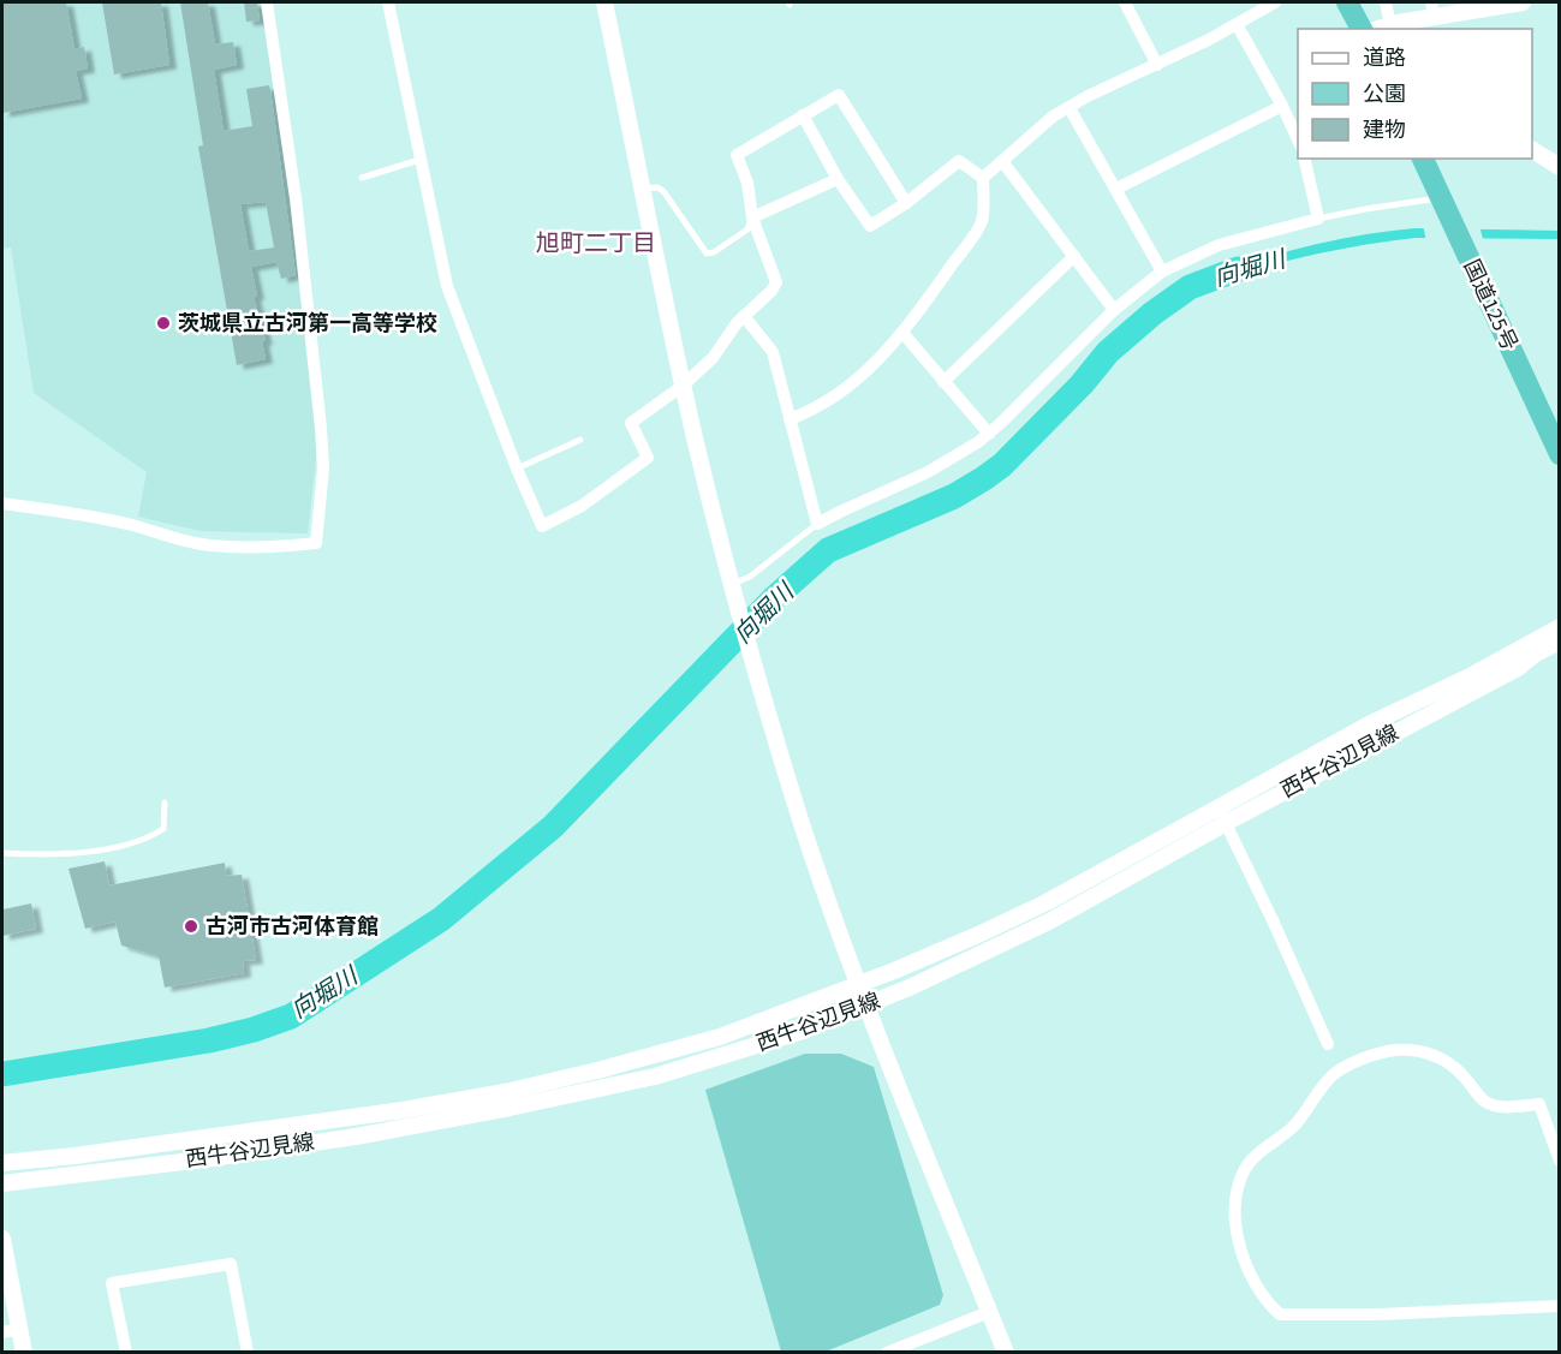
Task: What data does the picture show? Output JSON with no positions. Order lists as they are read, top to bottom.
{
  "streets": {
    "highway": ["国道125号"],
    "street": ["西牛谷辺見線"]
  },
  "districts": ["旭町二丁目"],
  "water": ["向堀川"],
  "places": ["茨城県立古河第一高等学校", "古河市古河体育館"],
  "legend": ["道路", "公園", "建物"]
}
